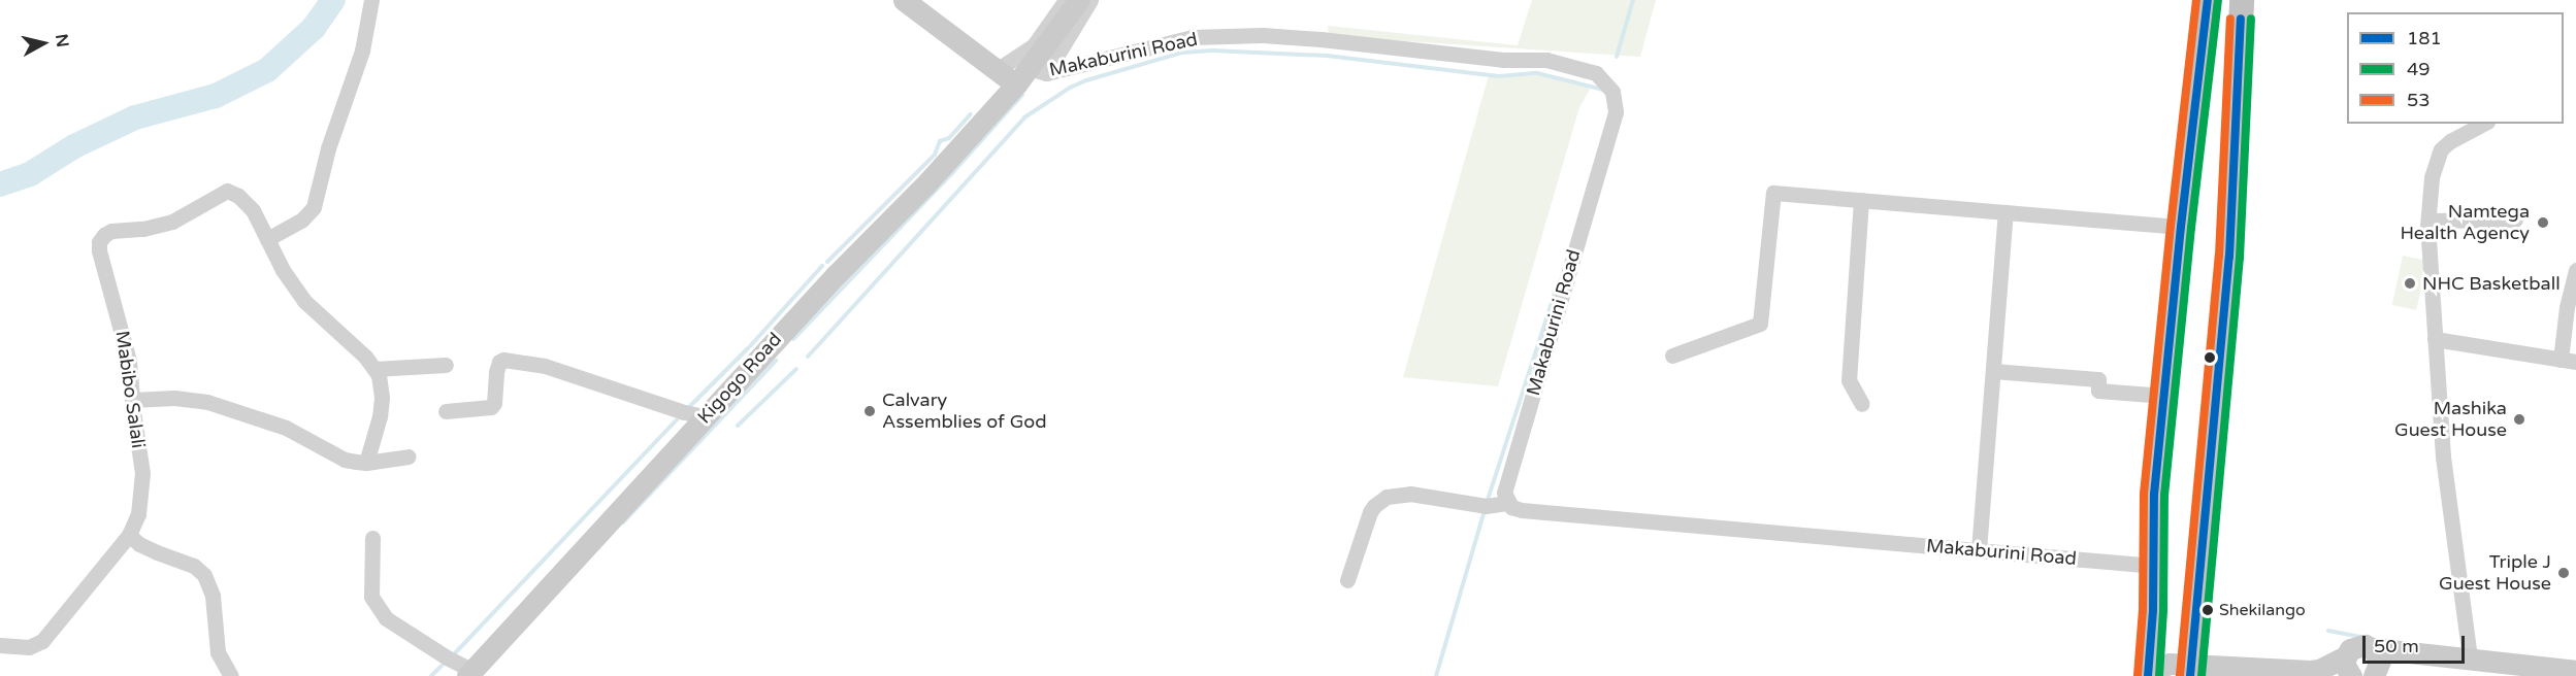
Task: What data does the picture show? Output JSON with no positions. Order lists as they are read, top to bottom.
{
  "streets": {
    "main road": ["Kigogo Road"],
    "street": ["Makaburini Road", "Mabibo Salali"]
  },
  "crossings": [
    ["Makaburini Road", "Kigogo Road"]
  ],
  "places": [
    "Namtega Health Agency",
    "NHC Basketball",
    "Calvary Assemblies of God",
    "Mashika Guest House",
    "Triple J Guest House",
    "Shekilango"
  ],
  "lines": ["transit line 181", "transit line 53", "transit line 49"],
  "legend": ["181", "49", "53"],
  "scale_bar": "50 m",
  "north": "right"
}
